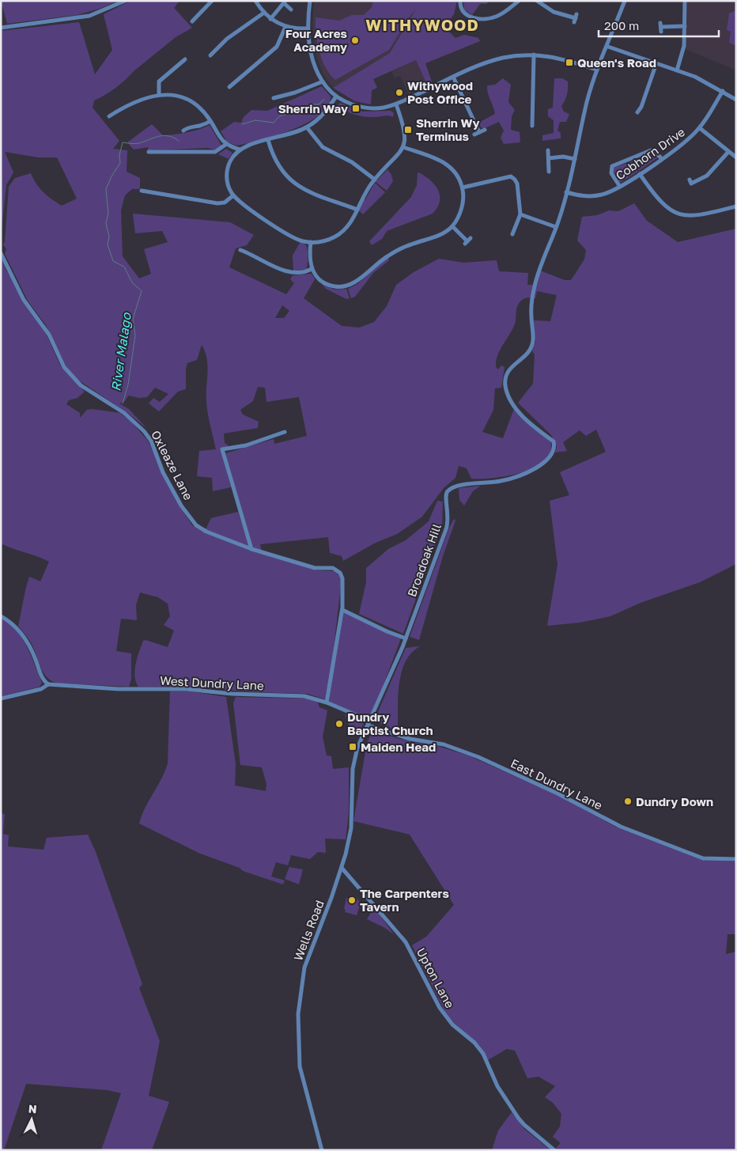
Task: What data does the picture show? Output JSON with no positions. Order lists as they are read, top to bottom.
{
  "streets": {
    "street": [
      "Cobhorn Drive",
      "Oxleaze Lane",
      "Broadoak Hill",
      "West Dundry Lane",
      "East Dundry Lane",
      "Wells Road",
      "Upton Lane"
    ]
  },
  "crossings": [
    ["Oxleaze Lane", "West Dundry Lane"],
    ["Broadoak Hill", "West Dundry Lane"],
    ["Broadoak Hill", "East Dundry Lane"],
    ["Broadoak Hill", "Wells Road"],
    ["West Dundry Lane", "East Dundry Lane"],
    ["West Dundry Lane", "Wells Road"],
    ["East Dundry Lane", "Wells Road"],
    ["Wells Road", "Upton Lane"]
  ],
  "districts": ["WITHYWOOD"],
  "water": ["River Malago"],
  "places": {
    "other": [
      "Four Acres Academy",
      "Withywood Post Office",
      "Dundry Baptist Church",
      "Dundry Down",
      "The Carpenters Tavern"
    ],
    "transit": [
      "Queen's Road",
      "Sherrin Way",
      "Sherrin Wy Terminus",
      "Maiden Head"
    ]
  },
  "scale_bar": "200 m",
  "north": "top"
}
